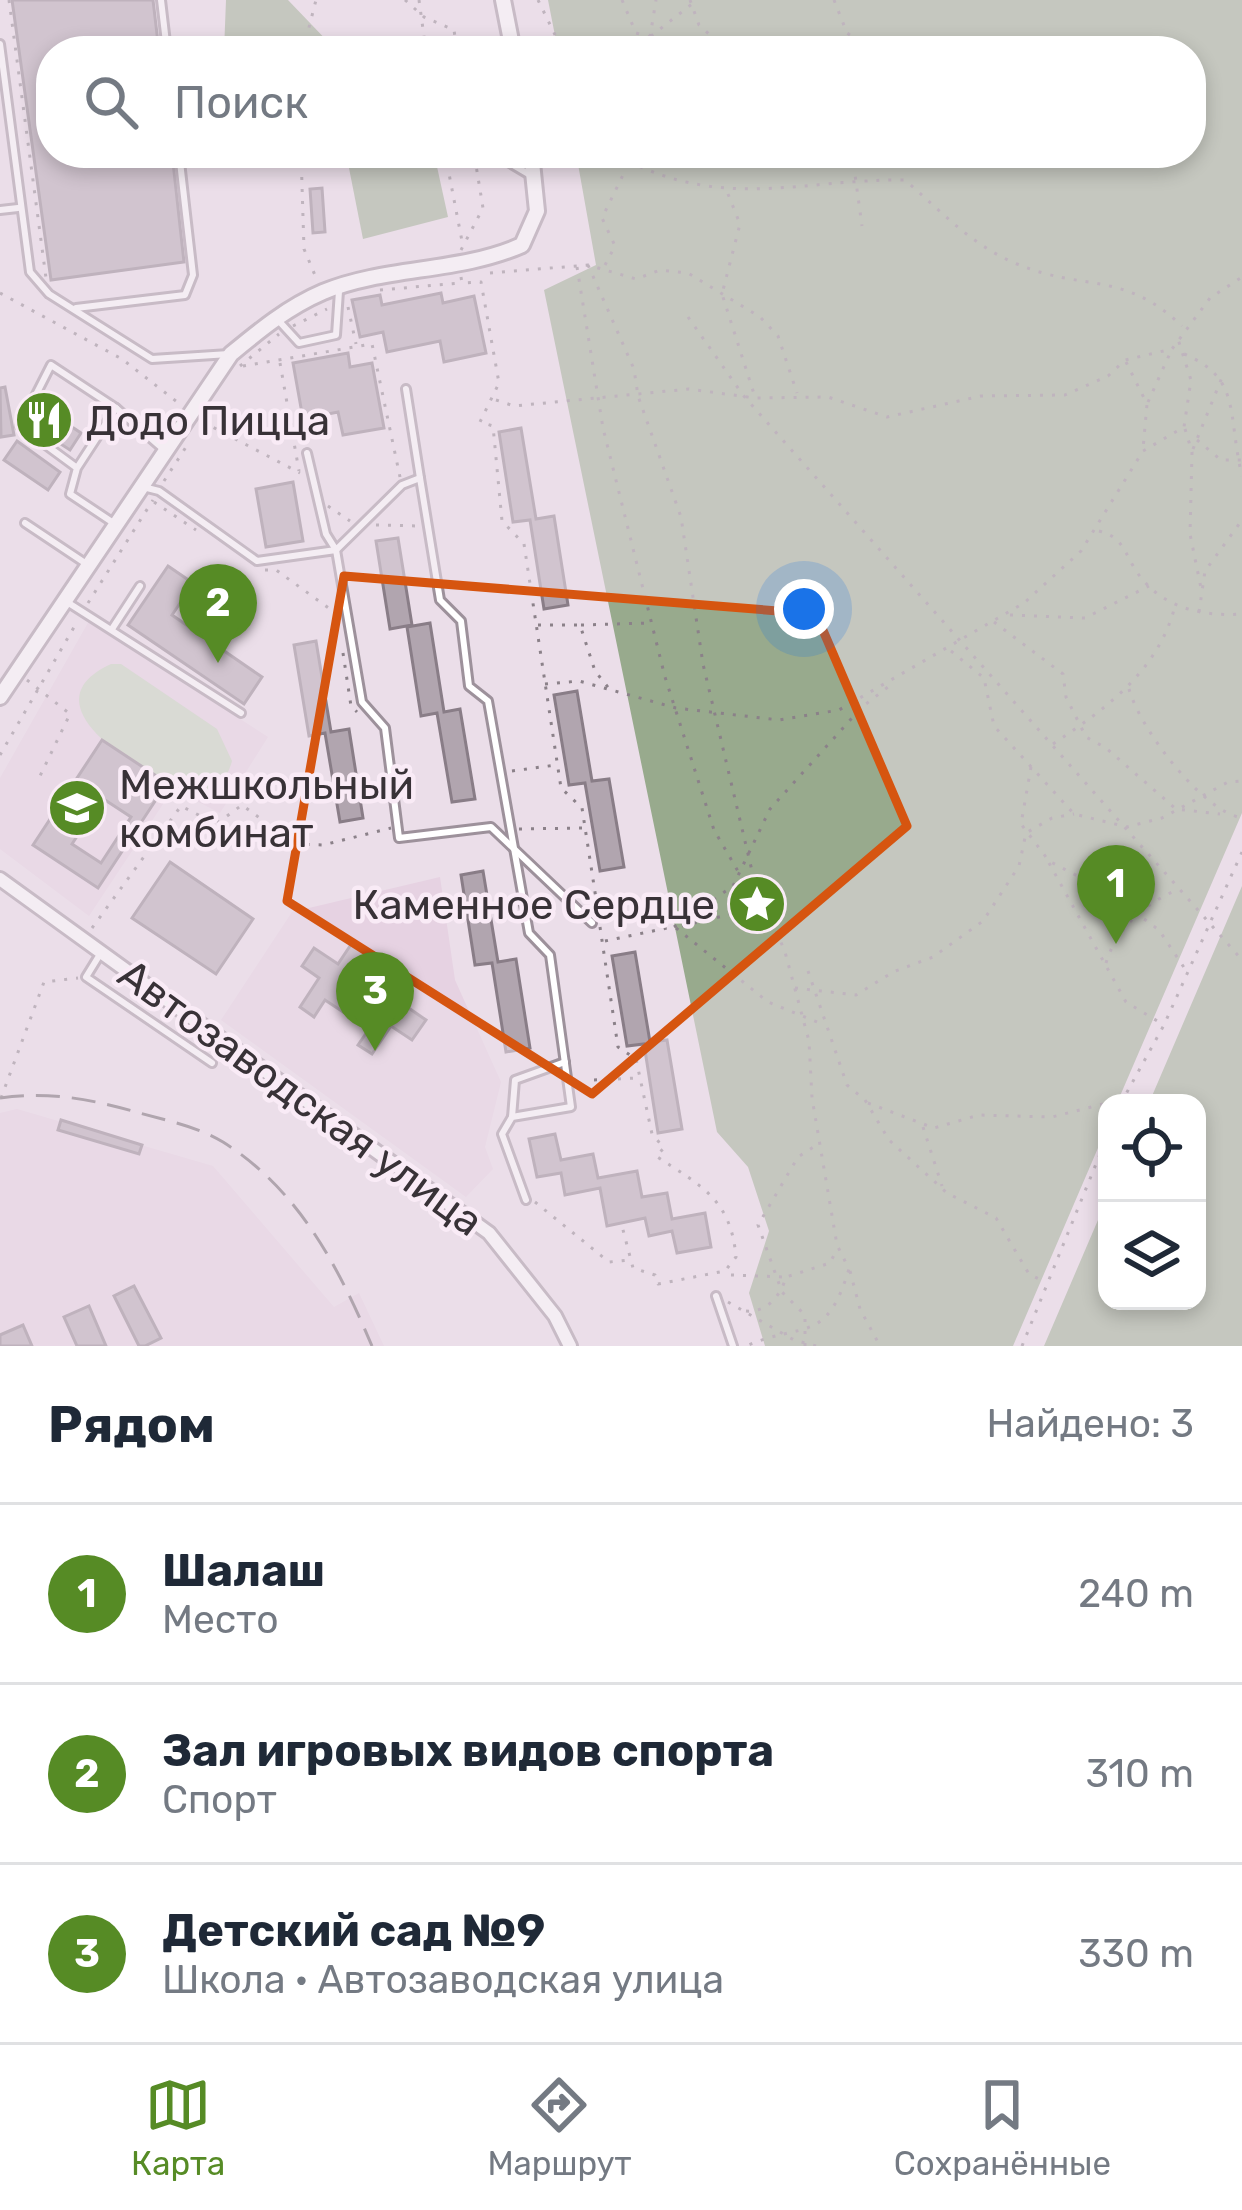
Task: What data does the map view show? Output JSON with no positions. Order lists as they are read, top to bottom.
{
  "streets": {
    "street": ["Автозаводская улица"]
  },
  "places": {
    "restaurant": ["Додо Пицца"],
    "school or university": ["Межшкольный комбинат"],
    "place": ["Каменное Сердце"]
  },
  "page": {
    "search": "Поиск",
    "pins": ["2", "1", "3"],
    "heading": ["Рядом", "Найдено: 3"],
    "list": [
      {
        "mark": "1",
        "name": "Шалаш",
        "note": "Место",
        "value": "240 m"
      },
      {
        "mark": "2",
        "name": "Зал игровых видов спорта",
        "note": "Спорт",
        "value": "310 m"
      },
      {
        "mark": "3",
        "name": "Детский сад №9",
        "note": "Школа · Автозаводская улица",
        "value": "330 m"
      }
    ],
    "nav": ["Карта", "Маршрут", "Сохранённые"]
  }
}
